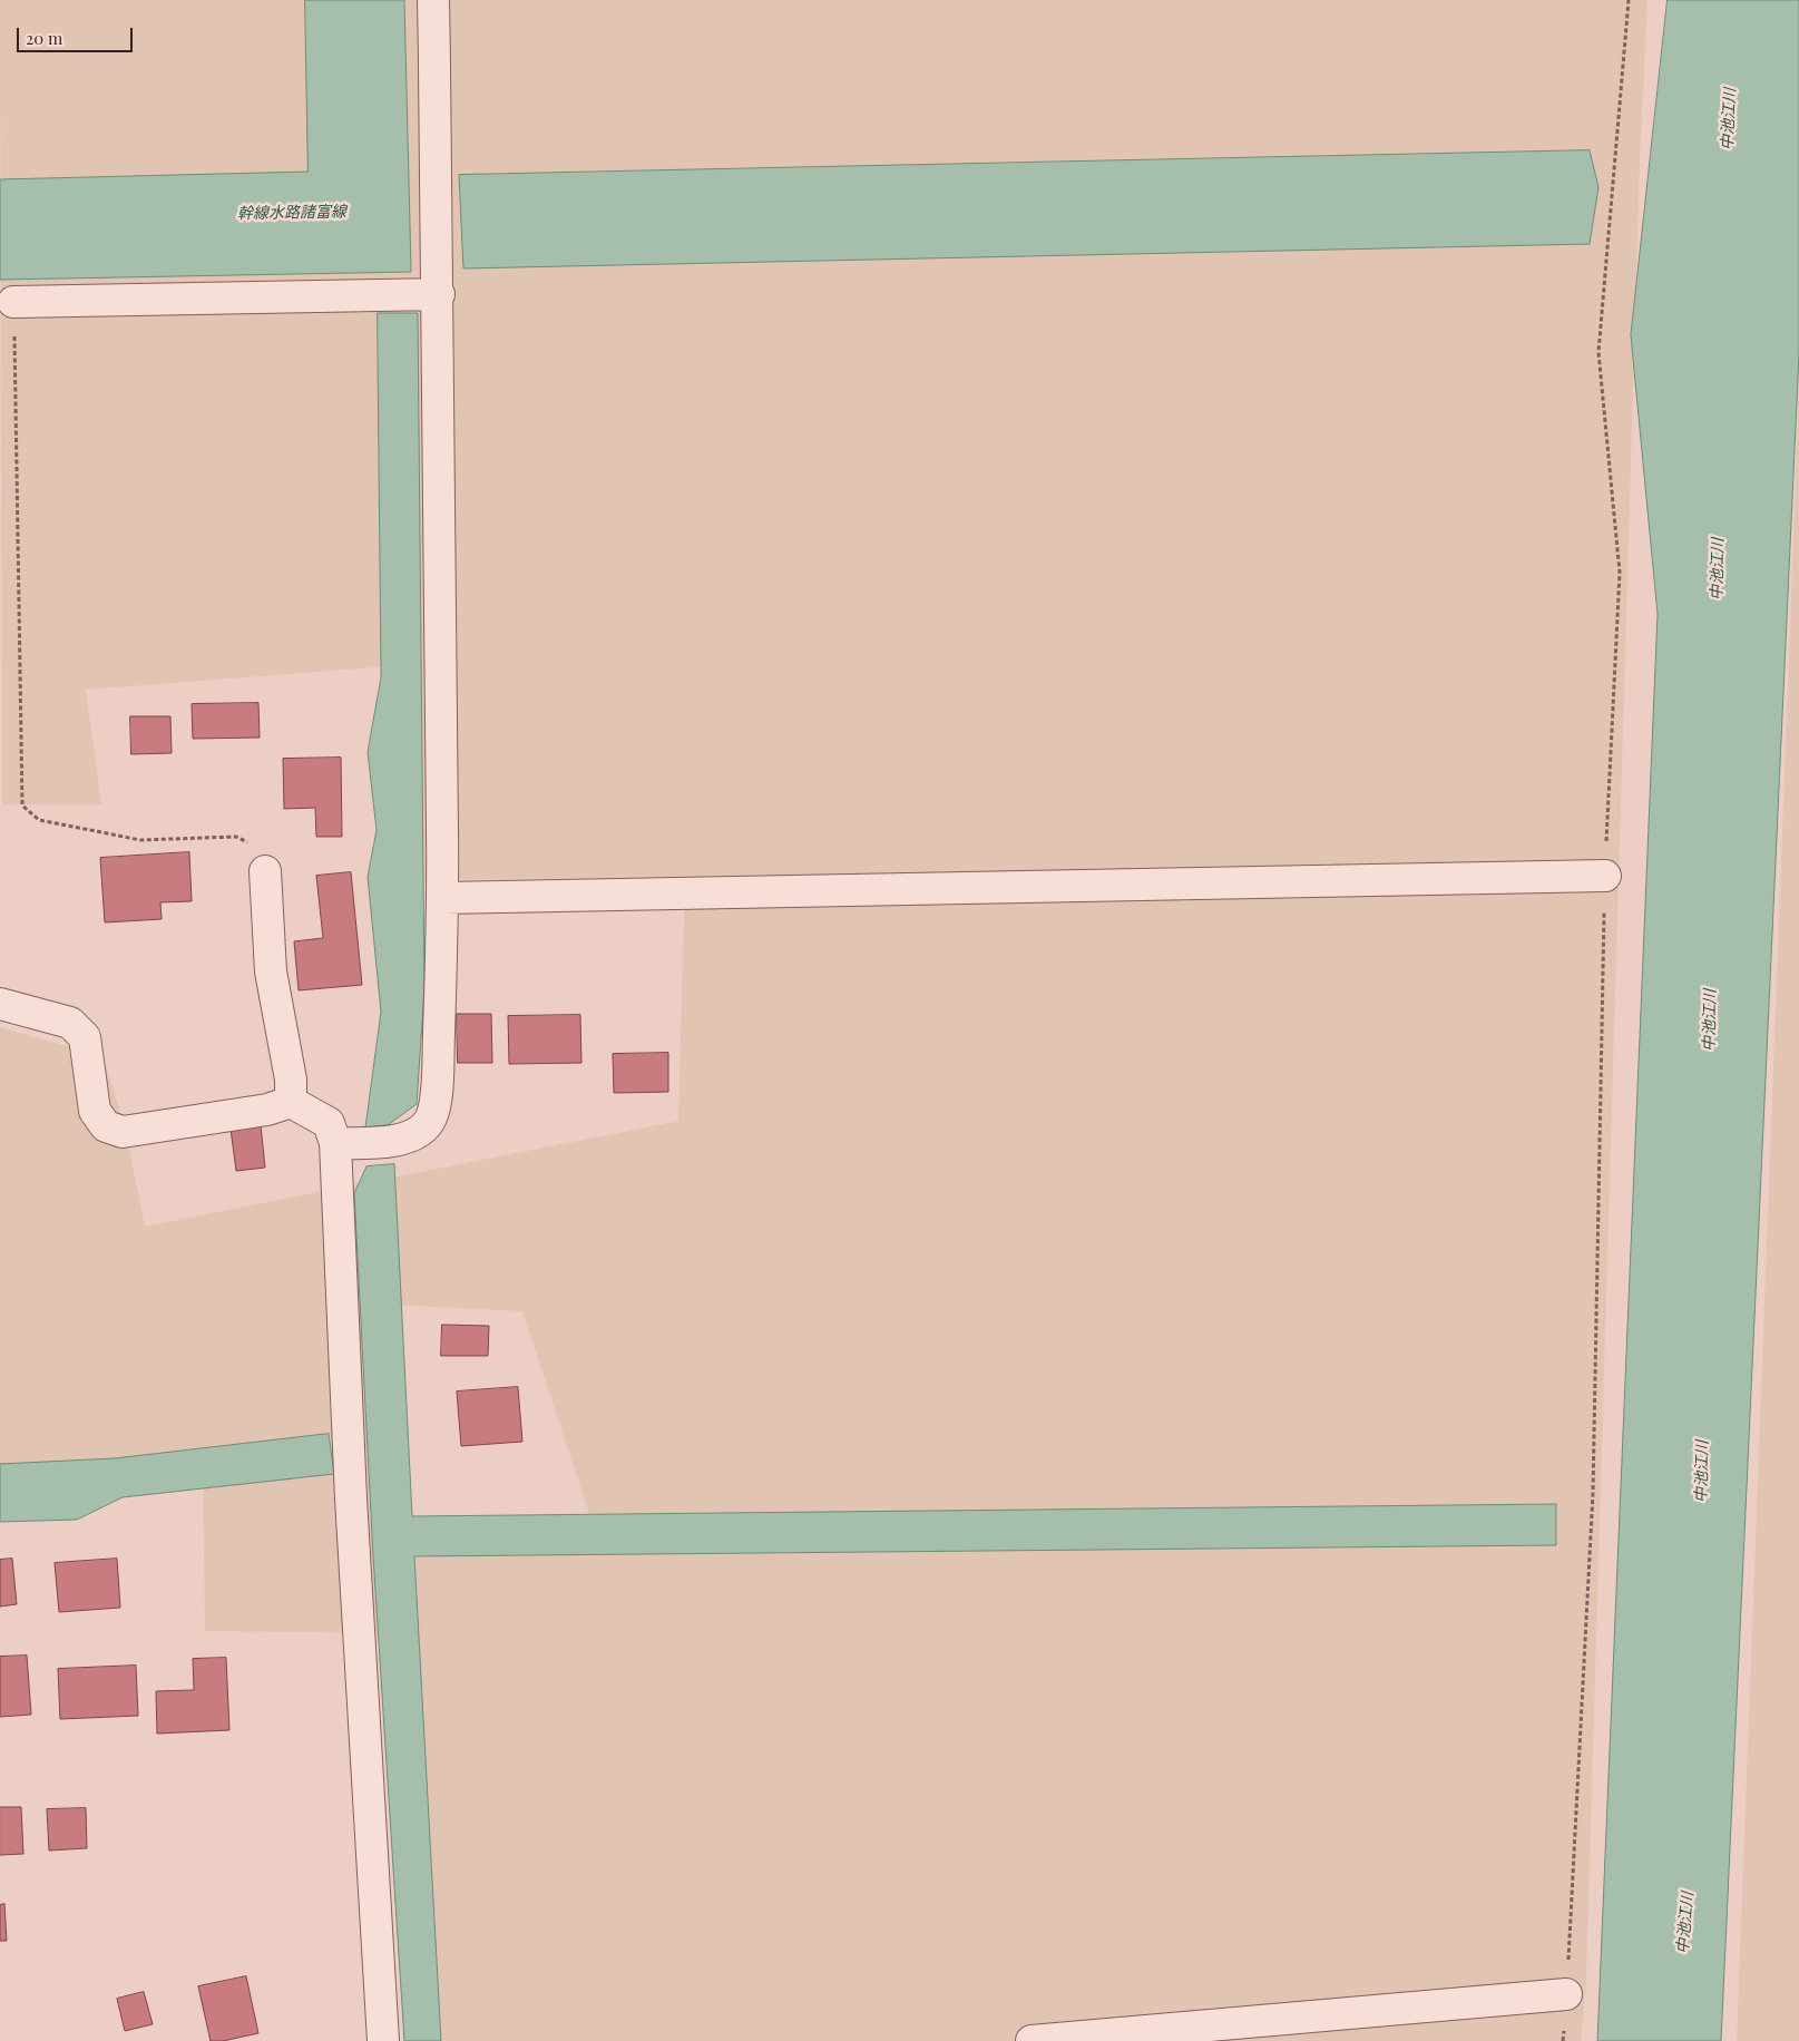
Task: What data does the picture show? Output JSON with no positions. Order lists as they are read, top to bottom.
{
  "water": ["中池江川", "幹線水路諸富線"],
  "scale_bar": "20 m"
}
